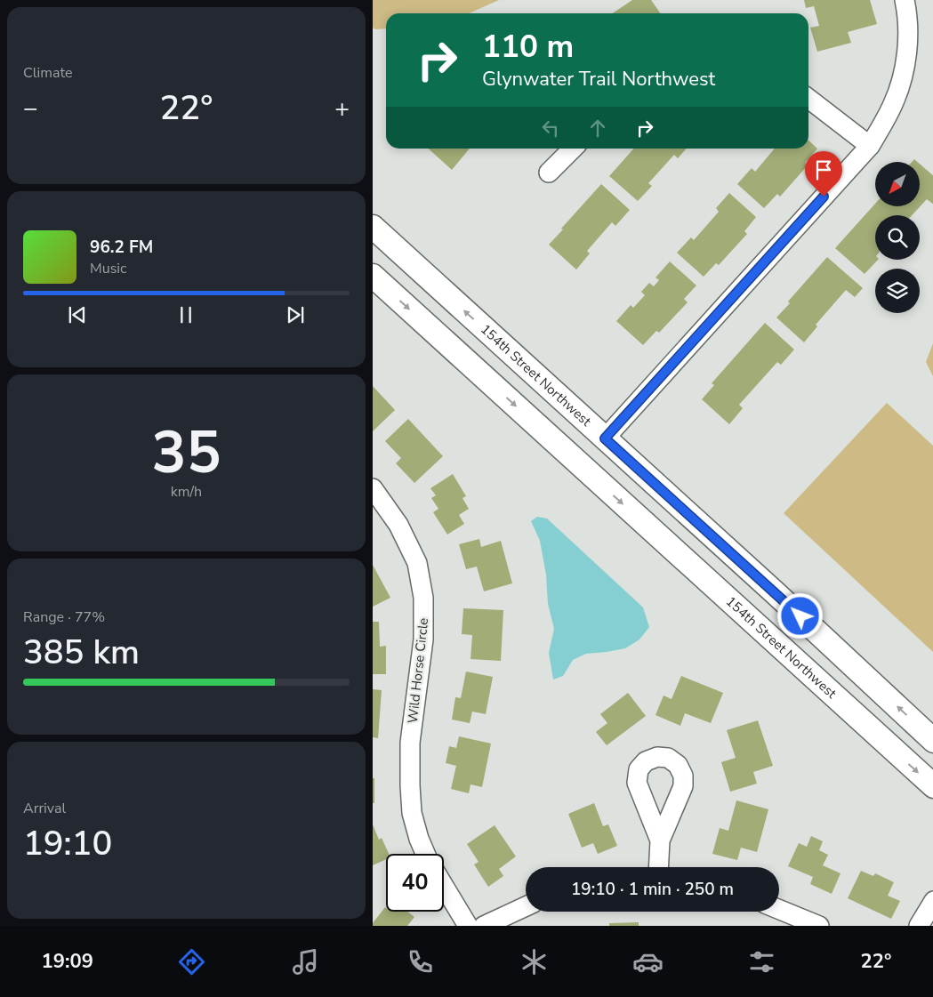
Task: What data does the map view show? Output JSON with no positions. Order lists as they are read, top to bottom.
{
  "streets": {
    "street": ["154th Street Northwest", "Wild Horse Circle"]
  },
  "north": "bottom left",
  "page": {
    "tile": [
      "Climate",
      ["35", "km/h"],
      ["Range · 77%", "385 km"],
      ["Arrival", "19:10"]
    ],
    "turn": ["110 m", "Glynwater Trail Northwest"],
    "heat": ["−", "22°", "+"],
    "song": ["96.2 FM", "Music"],
    "limit": "40",
    "trip": "19:10 · 1 min · 250 m",
    "tabs": ["19:09", "22°"]
  }
}
